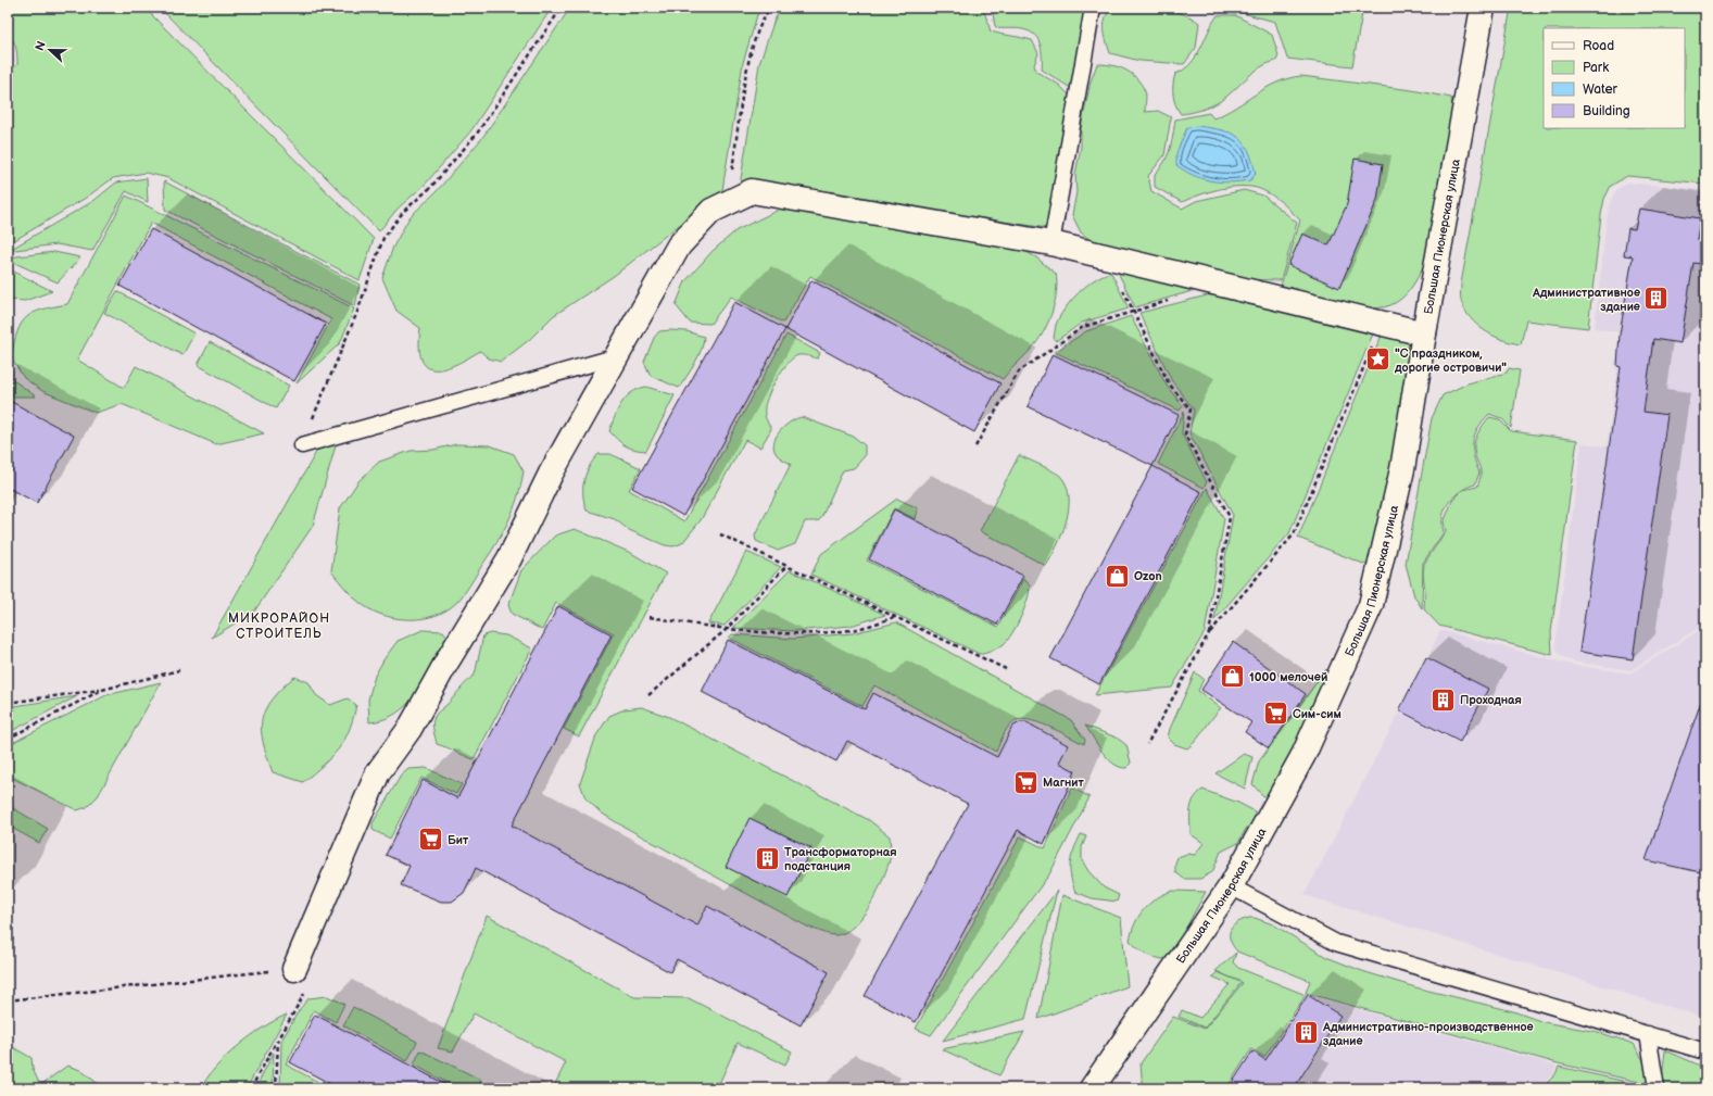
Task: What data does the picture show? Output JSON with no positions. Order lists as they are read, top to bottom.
{
  "streets": {
    "street": ["Большая Пионерская улица"]
  },
  "districts": ["МИКРОРАЙОН СТРОИТЕЛЬ"],
  "places": {
    "building": [
      "Административное здание",
      "Проходная",
      "Трансформаторная подстанция",
      "Административно-производственное здание"
    ],
    "place": ["\"С праздником, дорогие островичи\""],
    "shop": ["Ozon", "1000 мелочей"],
    "supermarket": ["Сим-сим", "Магнит", "Бит"]
  },
  "legend": [
    "Road",
    "Park",
    "Water",
    "Building"
  ],
  "north": "left"
}
